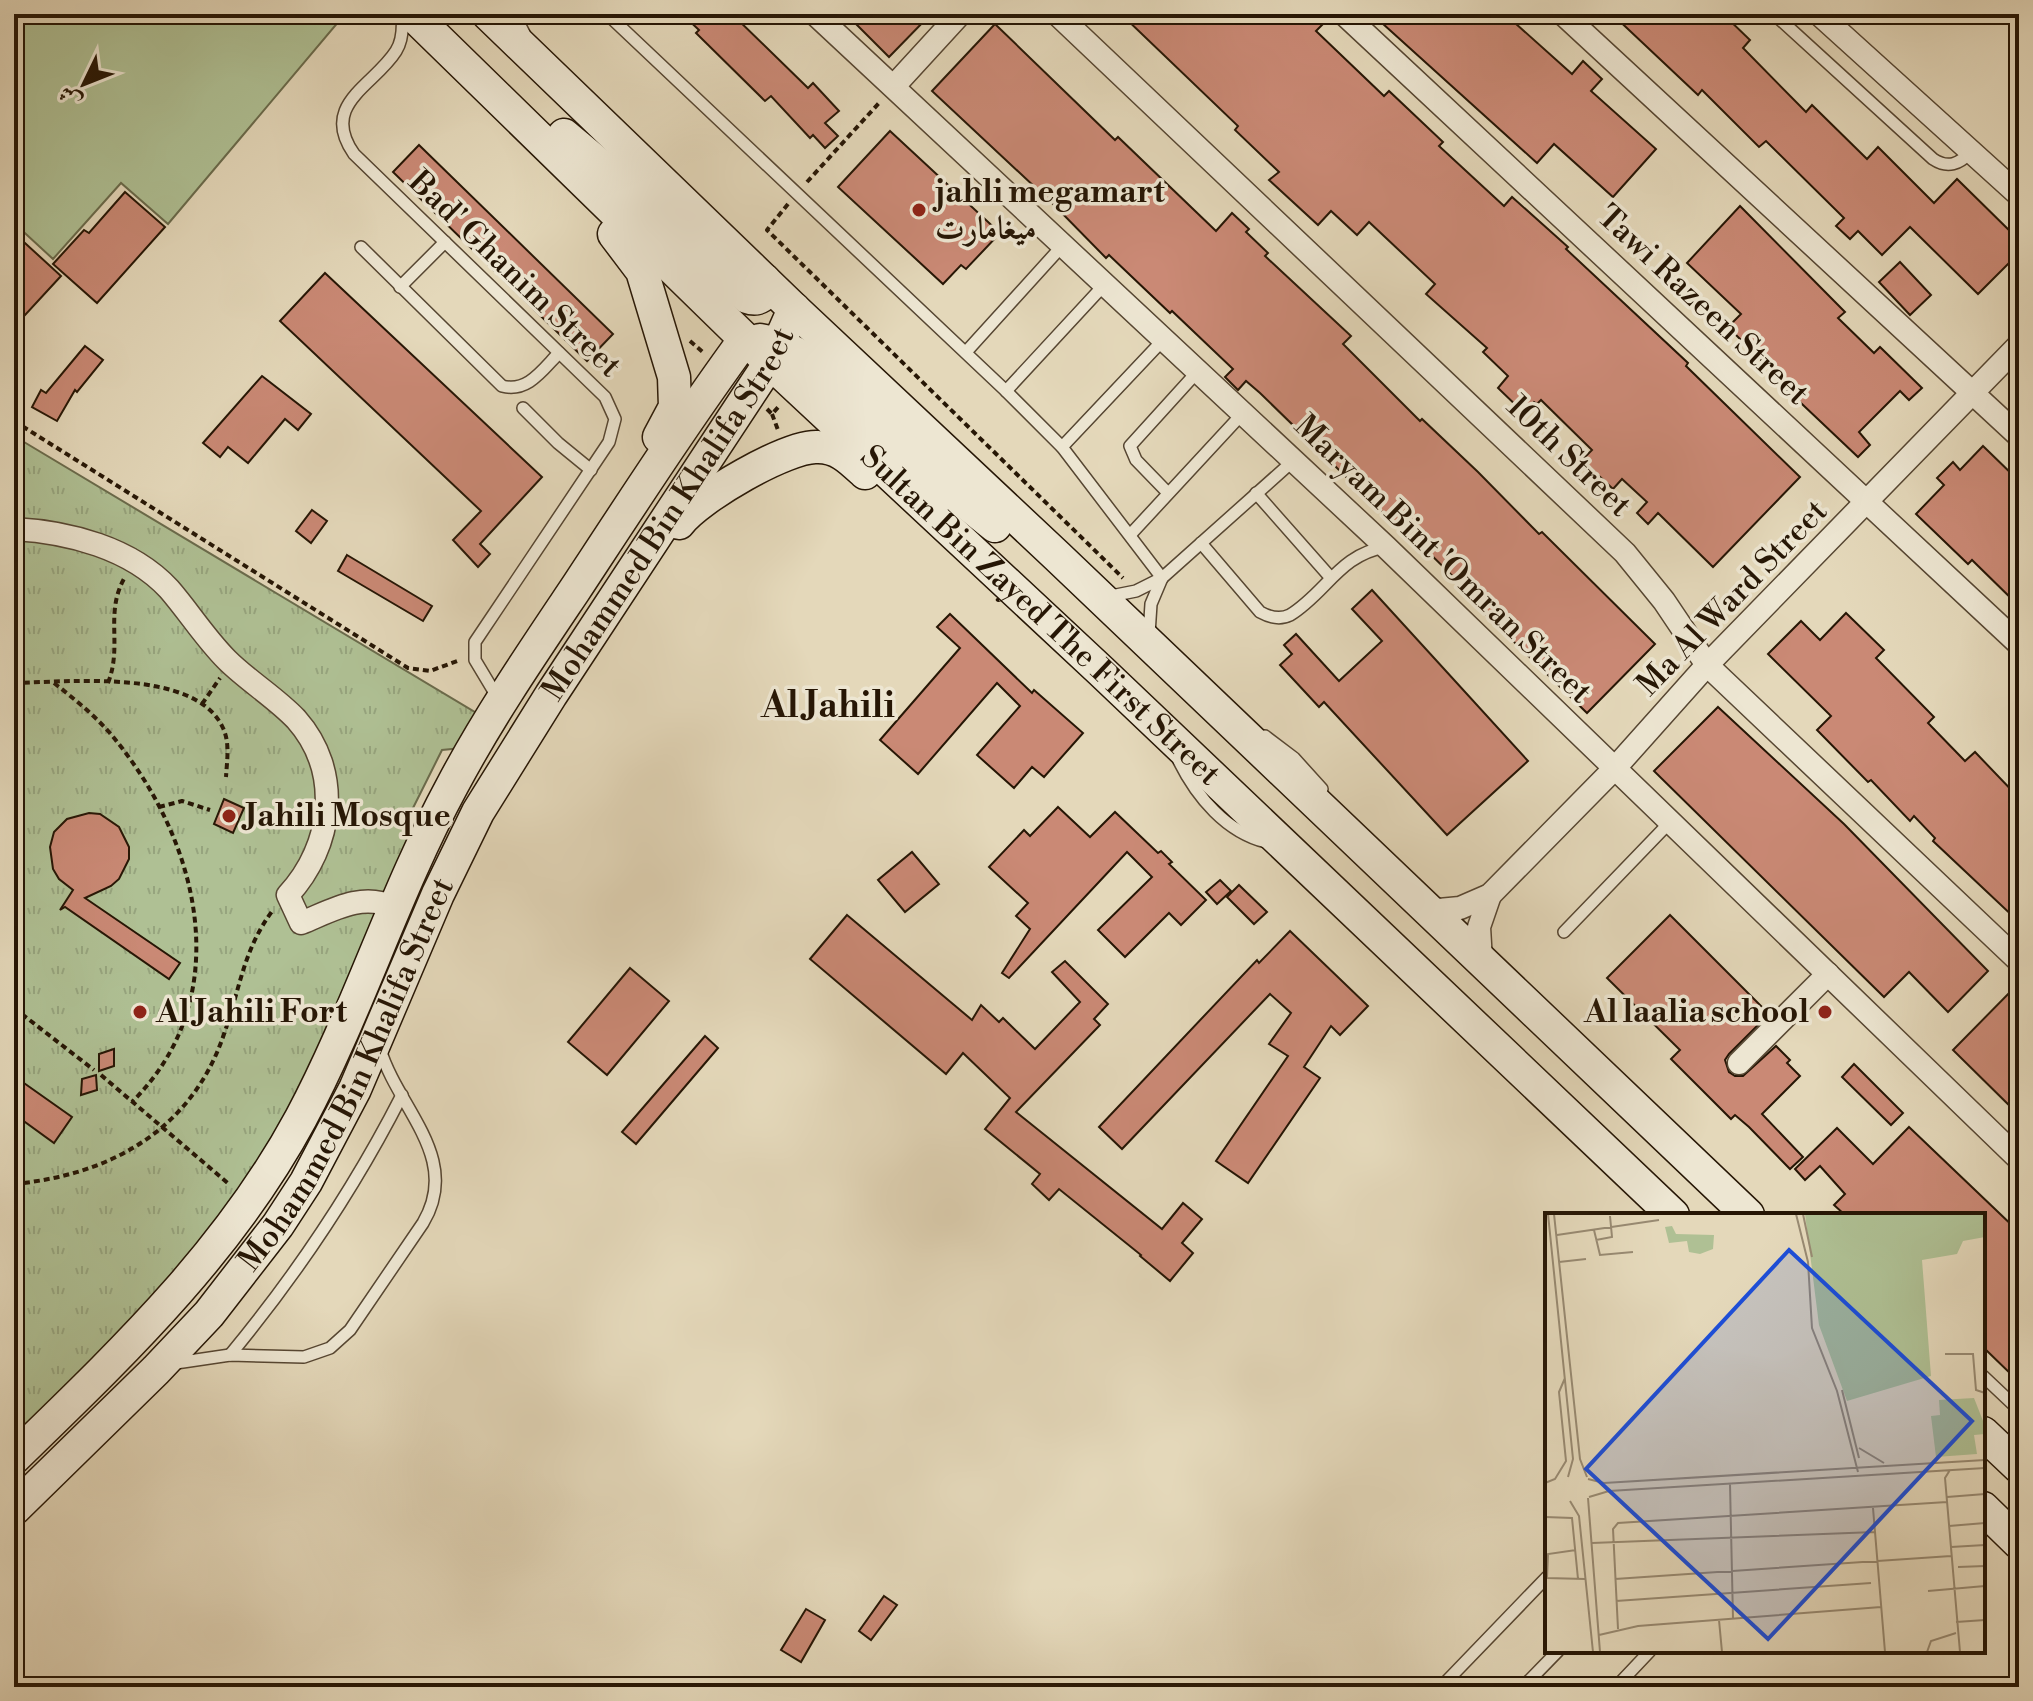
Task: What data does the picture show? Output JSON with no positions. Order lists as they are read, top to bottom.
{
  "streets": {
    "main road": ["Mohammed Bin Khalifa Street", "Sultan Bin Zayed The First Street"],
    "street": [
      "Tawi Razeen Street",
      "10th Street",
      "Maryam Bint 'Omran Street",
      "Ma Al Ward Street"
    ],
    "lane": ["Bad' Ghanim Street"]
  },
  "crossings": [
    ["Tawi Razeen Street", "Ma Al Ward Street"],
    ["10th Street", "Ma Al Ward Street"],
    ["Mohammed Bin Khalifa Street", "Sultan Bin Zayed The First Street"],
    ["Maryam Bint 'Omran Street", "Ma Al Ward Street"],
    ["Ma Al Ward Street", "Sultan Bin Zayed The First Street"]
  ],
  "districts": ["Al Jahili"],
  "places": [
    "jahli megamart ميغامارت",
    "Jahili Mosque",
    "Al Jahili Fort",
    "Al laalia school"
  ],
  "north": "bottom left"
}
